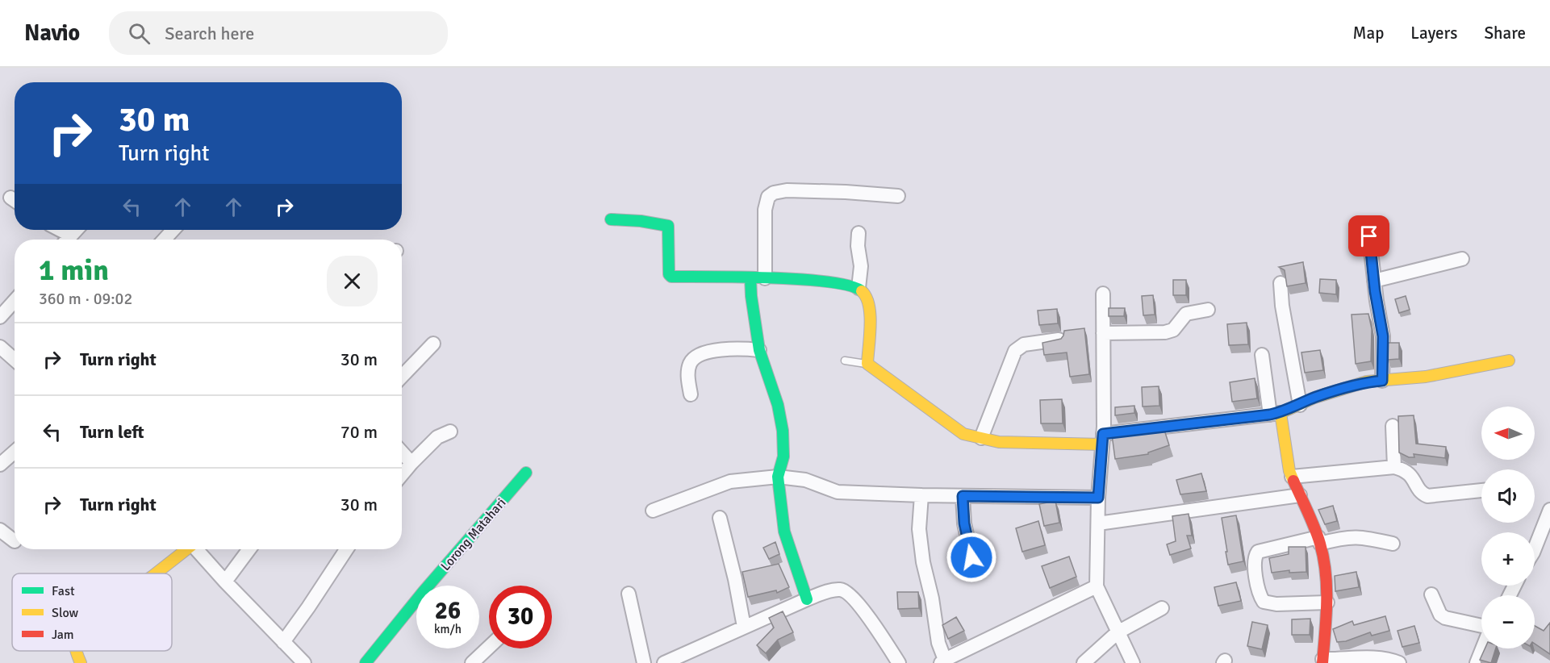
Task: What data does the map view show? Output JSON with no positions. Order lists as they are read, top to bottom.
{
  "streets": {
    "street": ["Lorong Matahari"]
  },
  "legend": ["Fast", "Slow", "Jam"],
  "north": "left",
  "page": {
    "header": "Navio",
    "search": "Search here",
    "nav": ["Map", "Layers", "Share"],
    "turn": ["30 m", "Turn right"],
    "heading": ["1 min", "360 m · 09:02"],
    "list": [
      {
        "name": "Turn right",
        "value": "30 m"
      },
      {
        "name": "Turn left",
        "value": "70 m"
      },
      {
        "name": "Turn right",
        "value": "30 m"
      }
    ],
    "map_buttons": ["+", "−"],
    "speed": "26 km/h",
    "limit": "30"
  }
}
